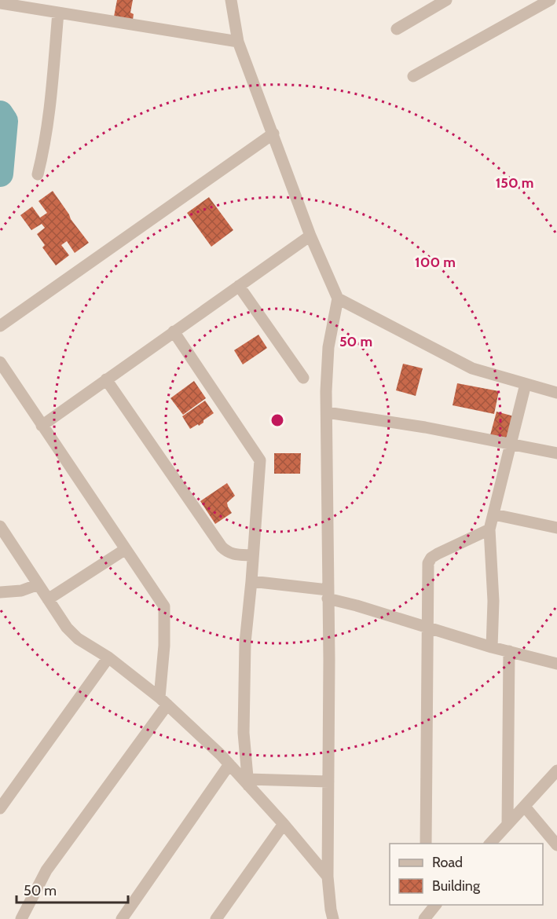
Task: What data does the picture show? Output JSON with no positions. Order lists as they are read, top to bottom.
{
  "legend": ["Road", "Building"],
  "scale_bar": "50 m",
  "rings": ["150 m", "100 m", "50 m"]
}
